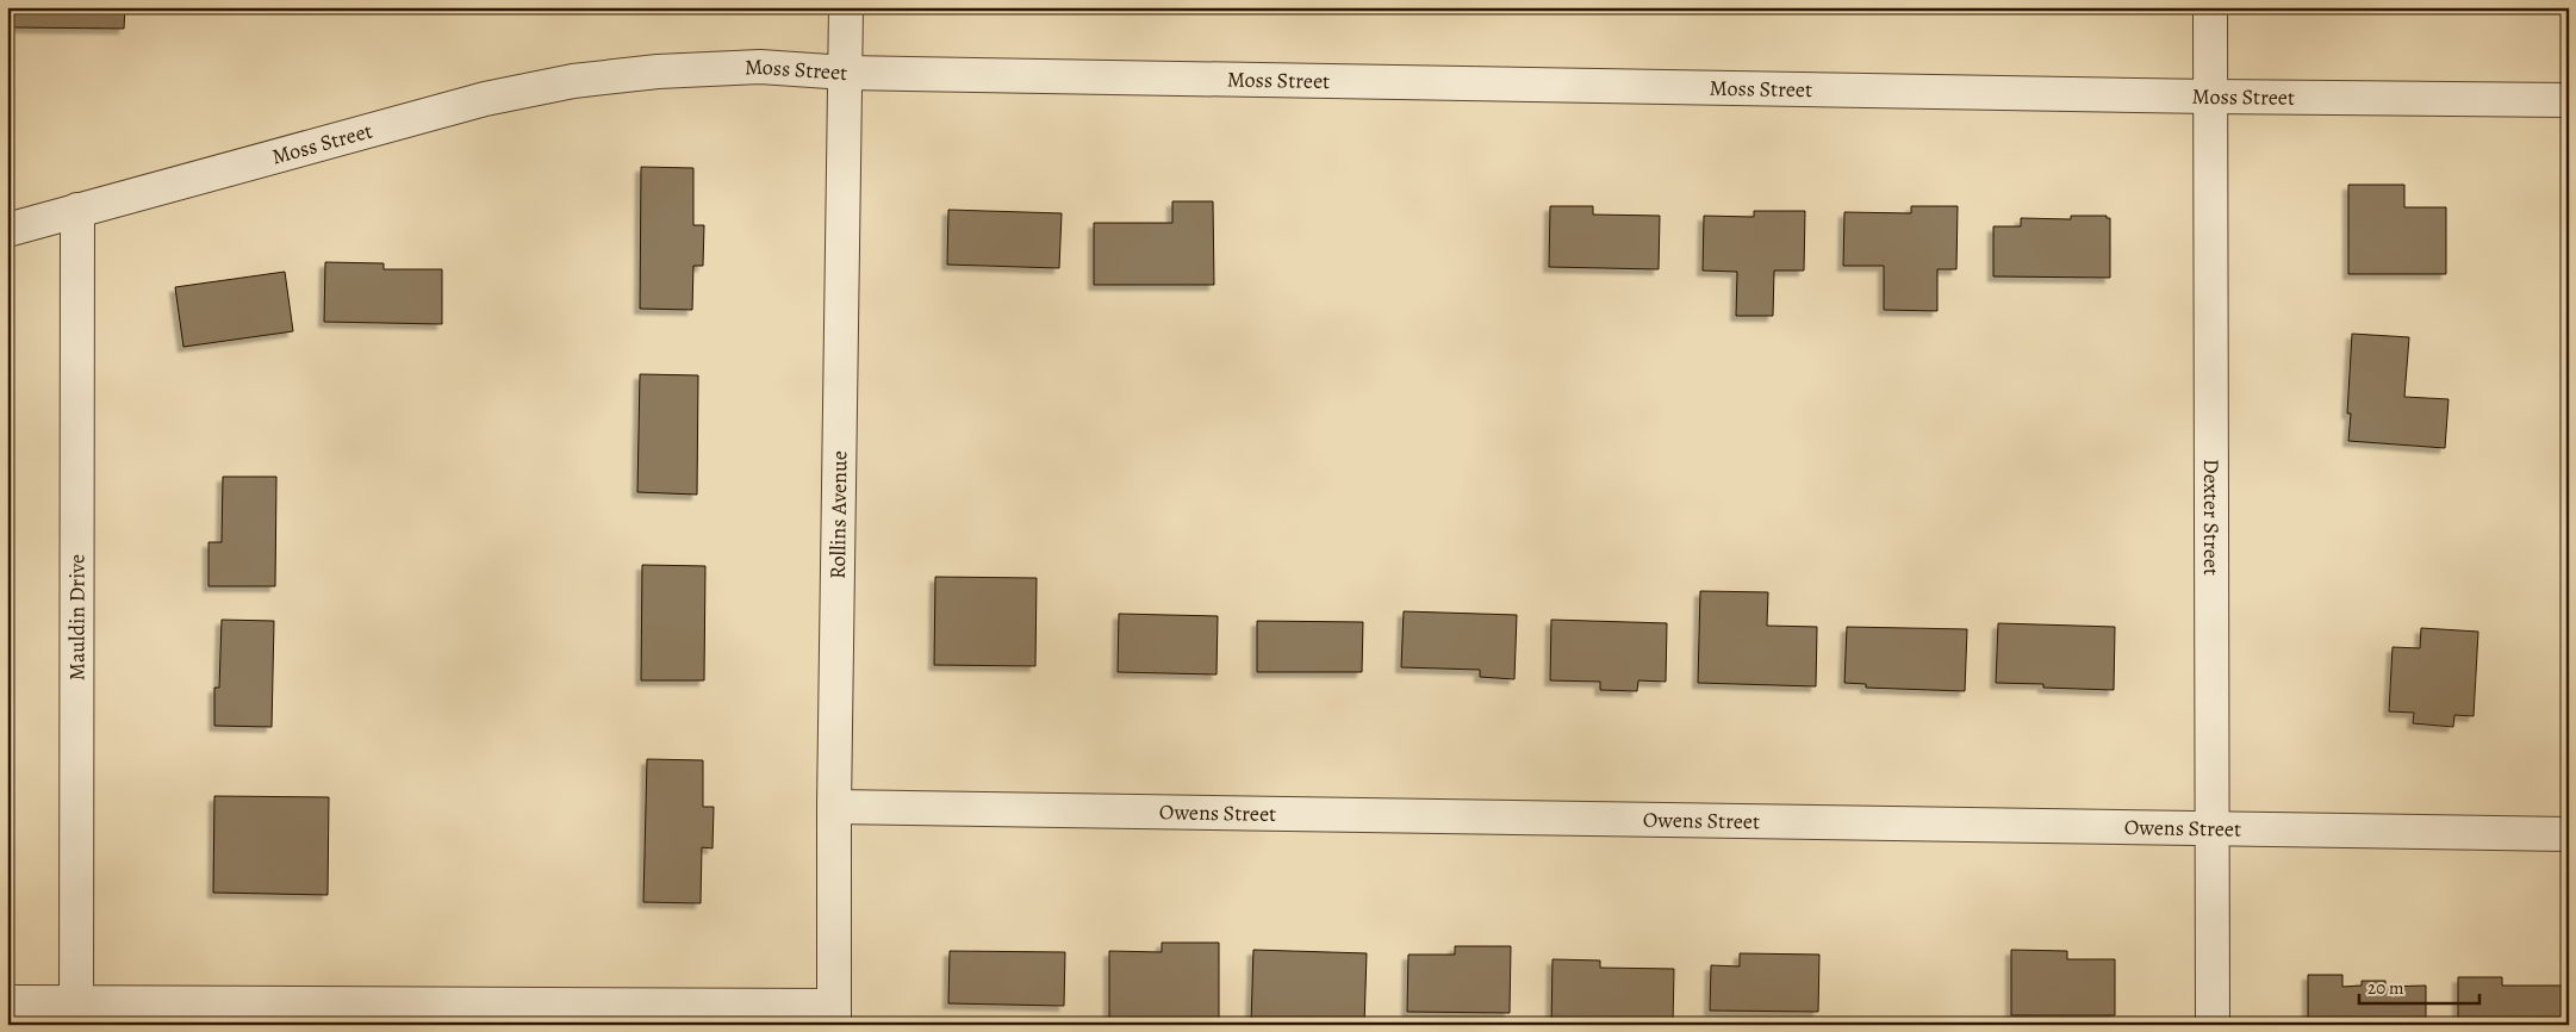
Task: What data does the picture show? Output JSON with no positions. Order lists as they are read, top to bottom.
{
  "streets": {
    "street": [
      "Moss Street",
      "Rollins Avenue",
      "Dexter Street",
      "Mauldin Drive",
      "Owens Street"
    ]
  },
  "crossings": [
    ["Moss Street", "Rollins Avenue"],
    ["Moss Street", "Dexter Street"],
    ["Moss Street", "Mauldin Drive"],
    ["Rollins Avenue", "Owens Street"],
    ["Dexter Street", "Owens Street"]
  ],
  "scale_bar": "20 m"
}
